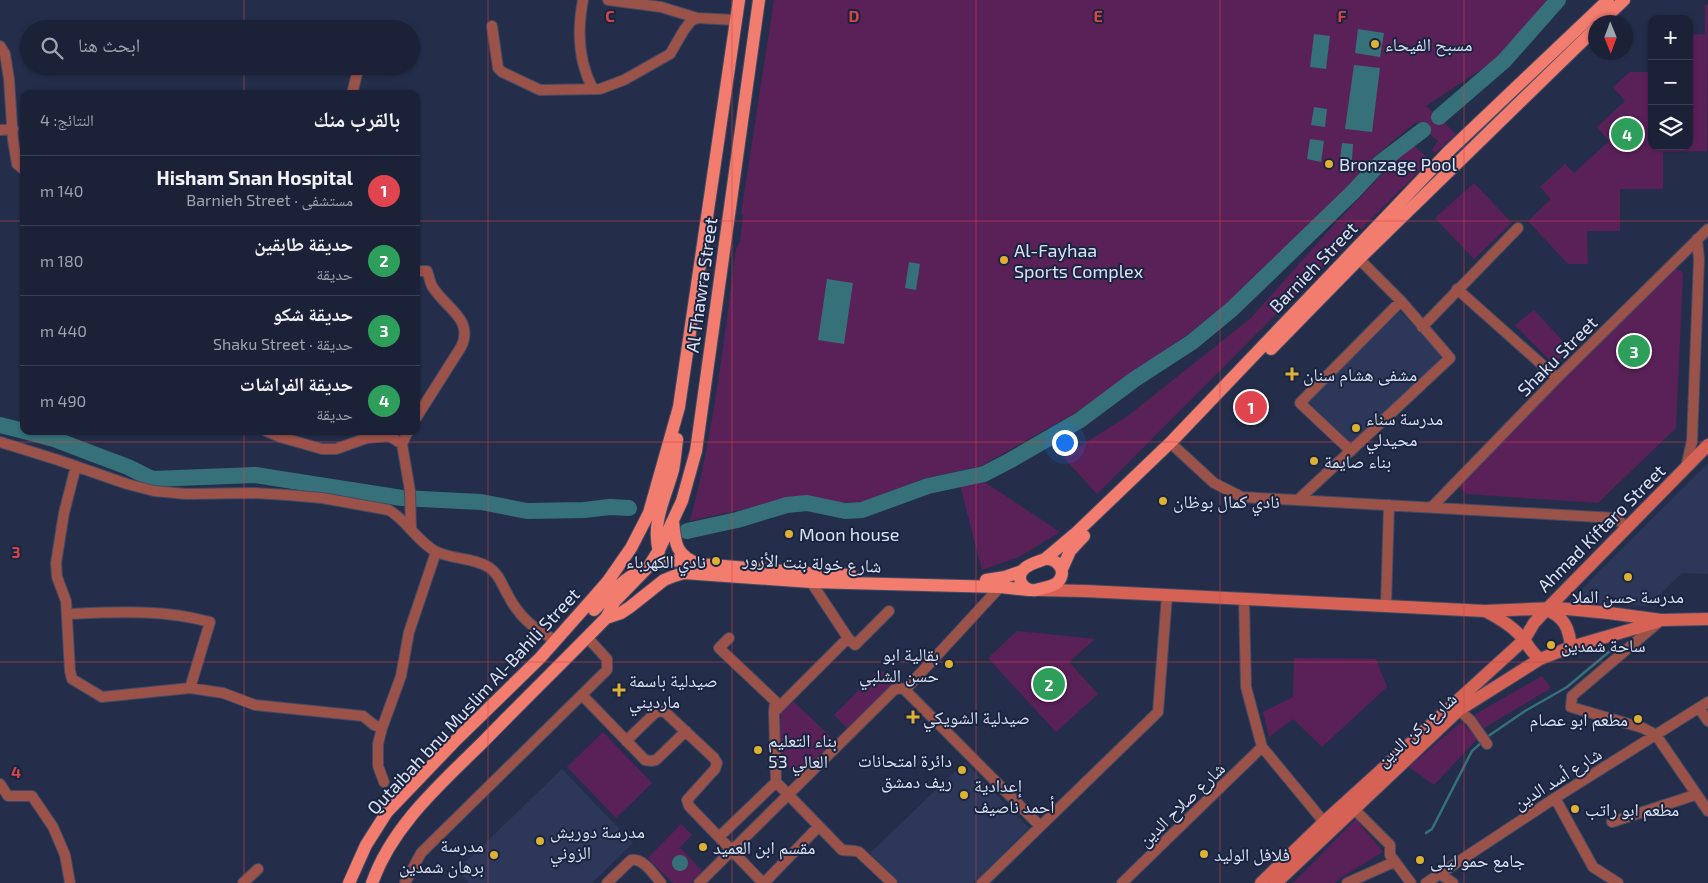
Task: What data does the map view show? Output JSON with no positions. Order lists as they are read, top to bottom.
{
  "streets": {
    "main road": [
      "Barnieh Street",
      "Al Thawra Street",
      "Ahmad Kiftaro Street",
      "شارع خولة بنت الأزور",
      "Qutaibah bnu Muslim Al-Bahili Street",
      "شارع ركن الدين"
    ],
    "street": ["Shaku Street", "شارع أسد الدين", "شارع صلاح الدين"]
  },
  "crossings": [
    ["Barnieh Street", "شارع خولة بنت الأزور"],
    ["Al Thawra Street", "شارع خولة بنت الأزور"],
    ["Al Thawra Street", "Qutaibah bnu Muslim Al-Bahili Street"],
    ["Ahmad Kiftaro Street", "شارع ركن الدين"],
    ["شارع خولة بنت الأزور", "Qutaibah bnu Muslim Al-Bahili Street"]
  ],
  "places": {
    "other": [
      "مسبح الفيحاء",
      "Bronzage Pool",
      "Al-Fayhaa Sports Complex",
      "مدرسة سناء محيدلي",
      "بناء صايمة",
      "نادي كمال بوظان",
      "Moon house",
      "نادي الكهرباء",
      "مدرسة حسن الملا",
      "ساحة شمدين",
      "بقالية ابو حسن الشلبي",
      "مطعم ابو عصام",
      "بناء التعليم العالي 53",
      "دائرة امتحانات ريف دمشق",
      "إعدادية أحمد ناصيف",
      "مطعم ابو راتب",
      "مدرسة دوريش الزوني",
      "مقسم ابن العميد",
      "فلافل الوليد",
      "مدرسة برهان شمدين",
      "جامع حمو ليلى"
    ],
    "health": ["مشفى هشام سنان", "صيدلية باسمة مارديني", "صيدلية الشويكي"]
  },
  "north": "bottom",
  "page": {
    "map_buttons": ["+", "−"],
    "search": "ابحث هنا",
    "heading": ["بالقرب منك", "النتائج: 4"],
    "pins": [
      "4",
      "3",
      "1",
      "2"
    ],
    "list": [
      {
        "mark": "1",
        "name": "Hisham Snan Hospital",
        "note": "مستشفى · Barnieh Street",
        "value": "140 m"
      },
      {
        "mark": "2",
        "name": "حديقة طابقين",
        "note": "حديقة",
        "value": "180 m"
      },
      {
        "mark": "3",
        "name": "حديقة شكو",
        "note": "حديقة · Shaku Street",
        "value": "440 m"
      },
      {
        "mark": "4",
        "name": "حديقة الفراشات",
        "note": "حديقة",
        "value": "490 m"
      }
    ]
  },
  "grid": {
    "columns": [
      "C",
      "D",
      "E",
      "F"
    ],
    "rows": ["3", "4"]
  }
}
